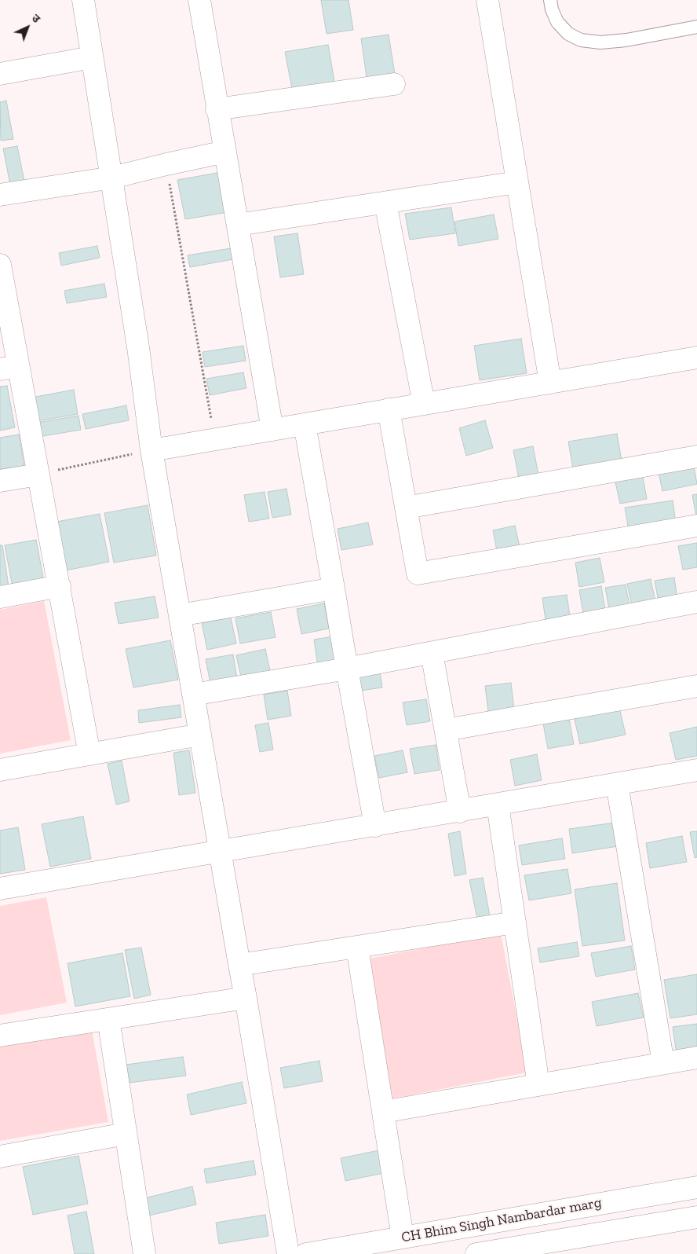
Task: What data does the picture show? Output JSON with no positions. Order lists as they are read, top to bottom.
{
  "streets": {
    "street": ["CH Bhim Singh Nambardar marg"]
  },
  "north": "top right"
}
